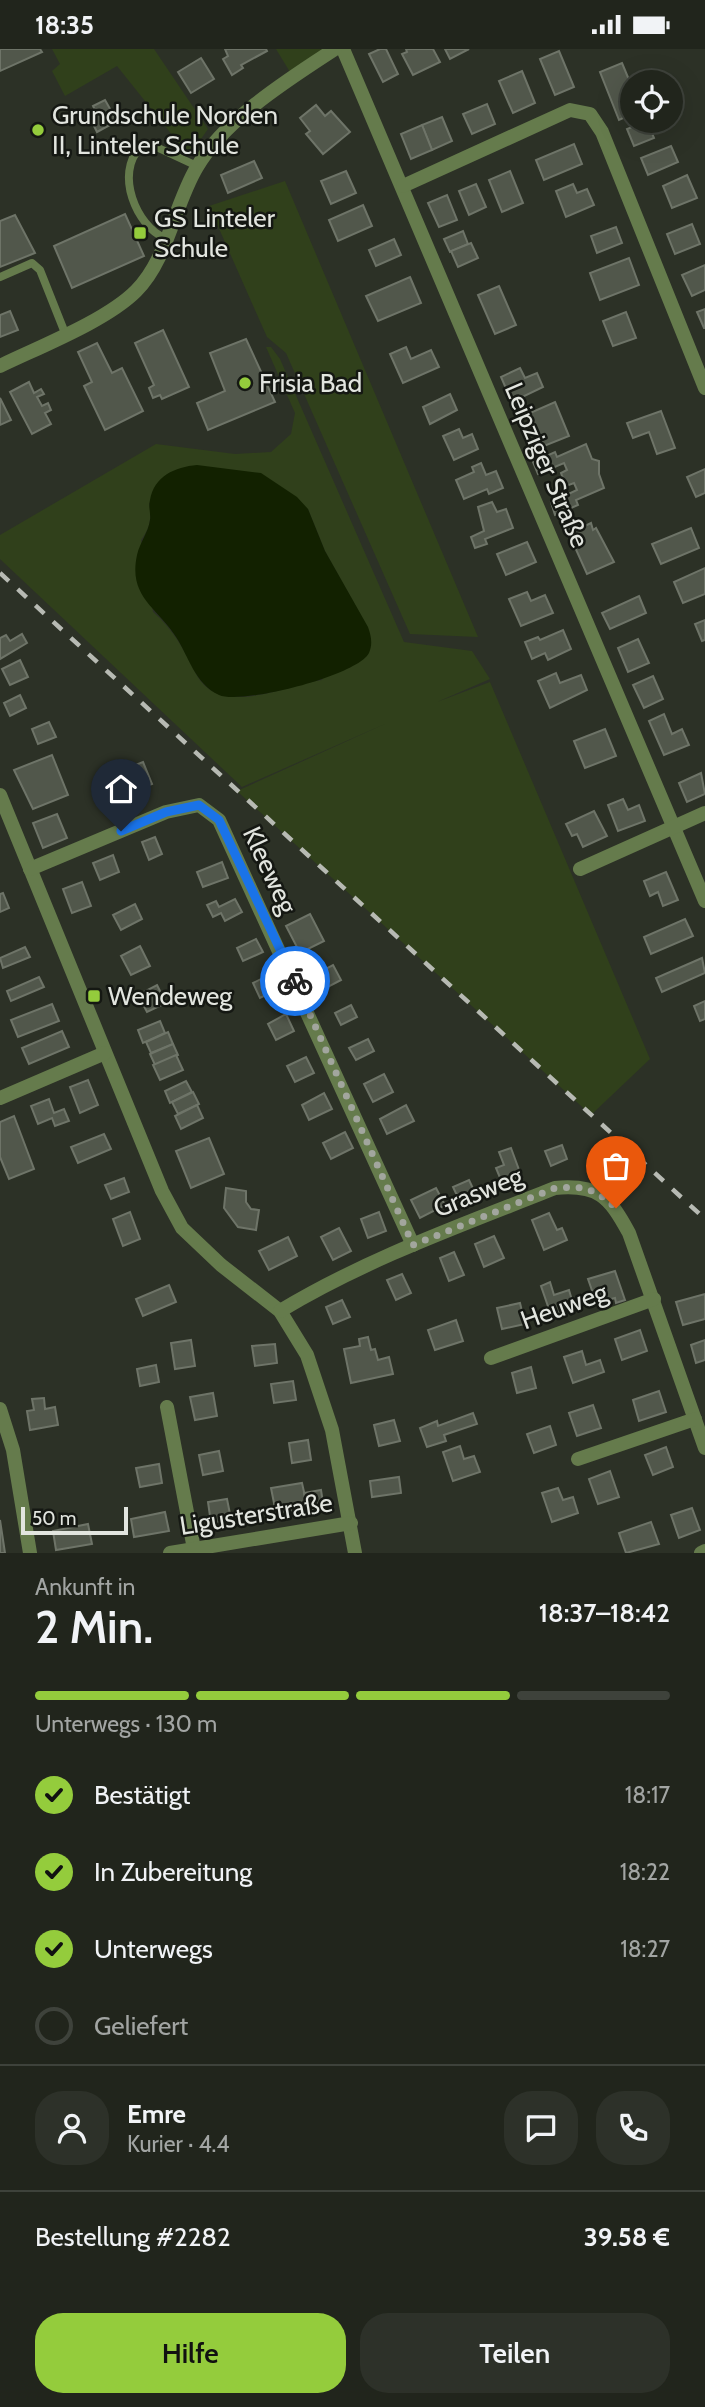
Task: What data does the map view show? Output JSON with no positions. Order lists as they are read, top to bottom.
{
  "streets": {
    "street": [
      "Leipziger Straße",
      "Kleeweg",
      "Grasweg",
      "Heuweg",
      "Ligusterstraße"
    ]
  },
  "crossings": [
    ["Kleeweg", "Grasweg"],
    ["Grasweg", "Heuweg"]
  ],
  "places": {
    "other": ["Grundschule Norden II, Linteler Schule", "Frisia Bad"],
    "transit": ["GS Linteler Schule", "Wendeweg"]
  },
  "scale_bar": "50 m",
  "page": {
    "status": "18:35",
    "scale": "50 m",
    "heading": ["2 Min.", "Ankunft in", "18:37–18:42"],
    "panel": [
      "Emre",
      "Kurier · 4.4",
      "Bestellung #2282",
      "39.58 €"
    ],
    "bar": "Unterwegs · 130 m",
    "list": [
      ["Bestätigt", "18:17"],
      ["In Zubereitung", "18:22"],
      ["Unterwegs", "18:27"],
      "Geliefert"
    ],
    "buttons": ["Hilfe", "Teilen"]
  }
}
